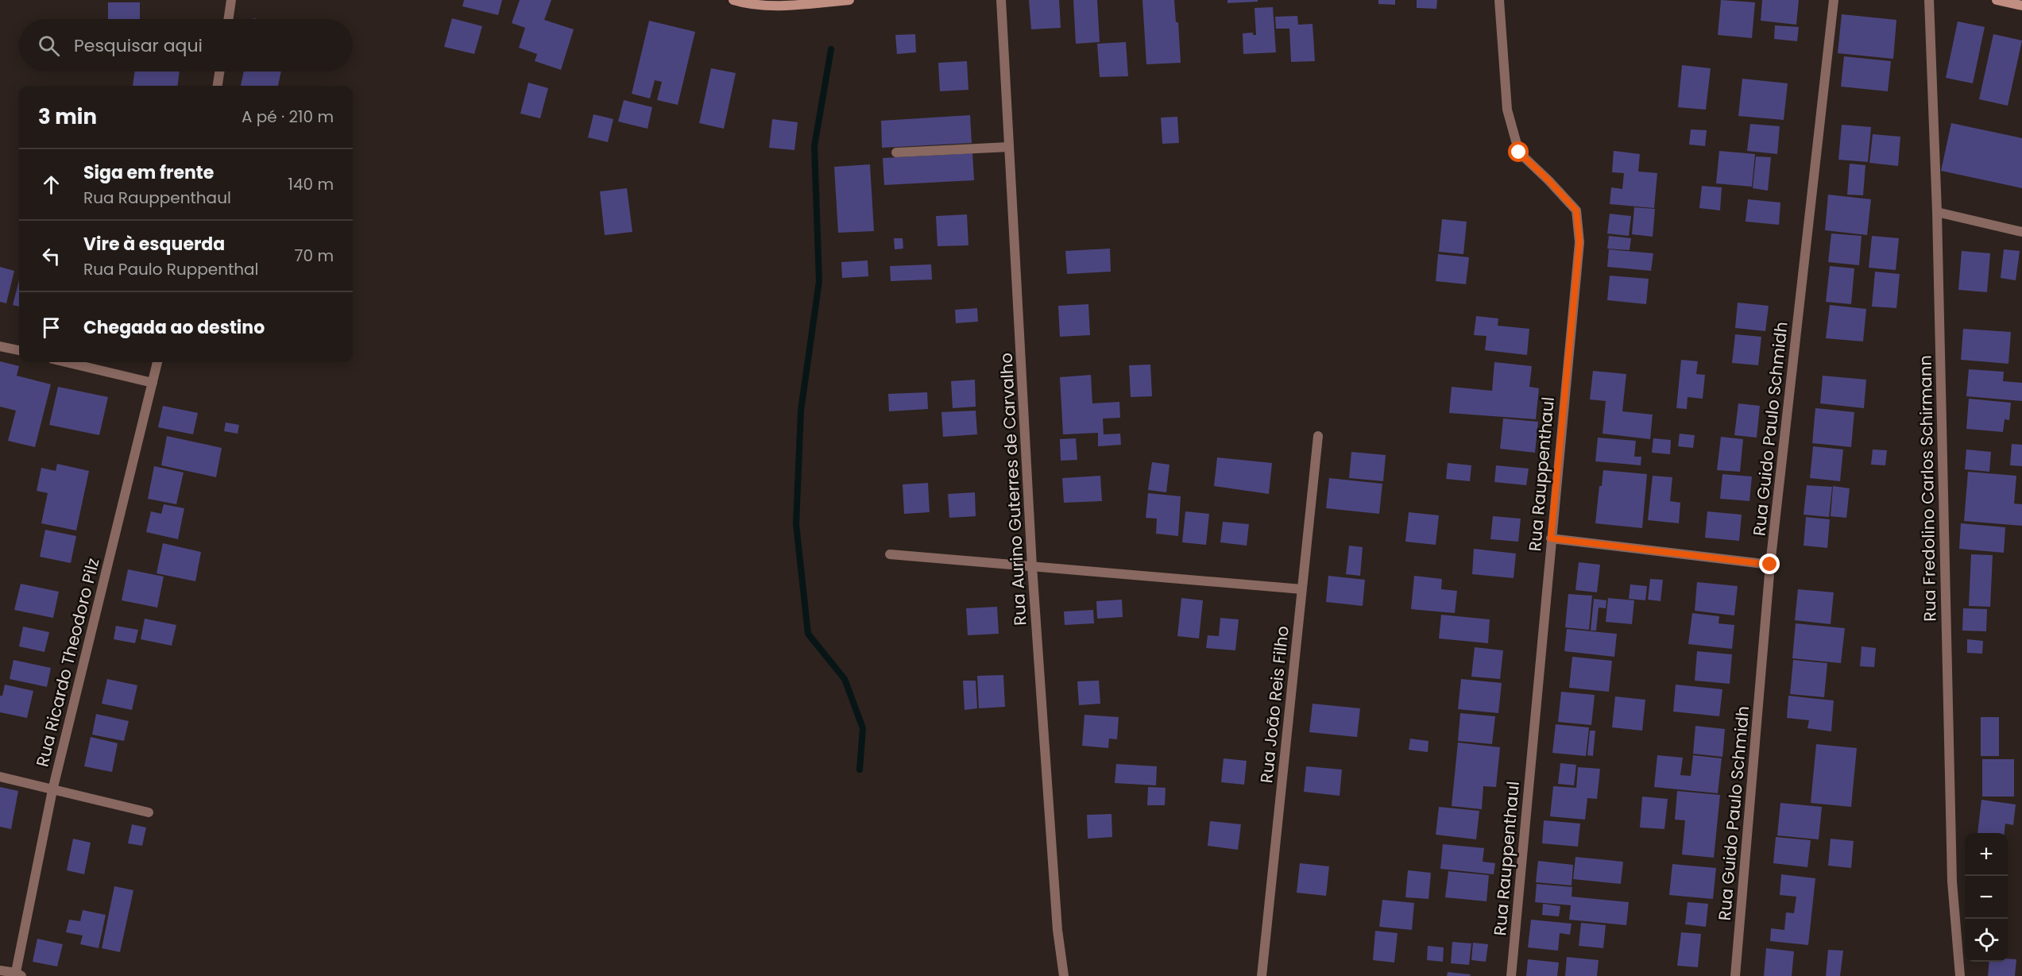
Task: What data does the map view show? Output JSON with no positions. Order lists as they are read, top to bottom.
{
  "streets": {
    "street": [
      "Rua Guido Paulo Schmidh",
      "Rua Rauppenthaul",
      "Rua Fredolino Carlos Schirmann",
      "Rua Aurino Guterres de Carvalho",
      "Rua Ricardo Theodoro Pilz",
      "Rua João Reis Filho"
    ]
  },
  "page": {
    "search": "Pesquisar aqui",
    "heading": ["3 min", "A pé · 210 m"],
    "list": [
      ["Siga em frente", "Rua Rauppenthaul", "140 m"],
      ["Vire à esquerda", "Rua Paulo Ruppenthal", "70 m"],
      "Chegada ao destino"
    ],
    "map_buttons": ["+", "−"]
  }
}
